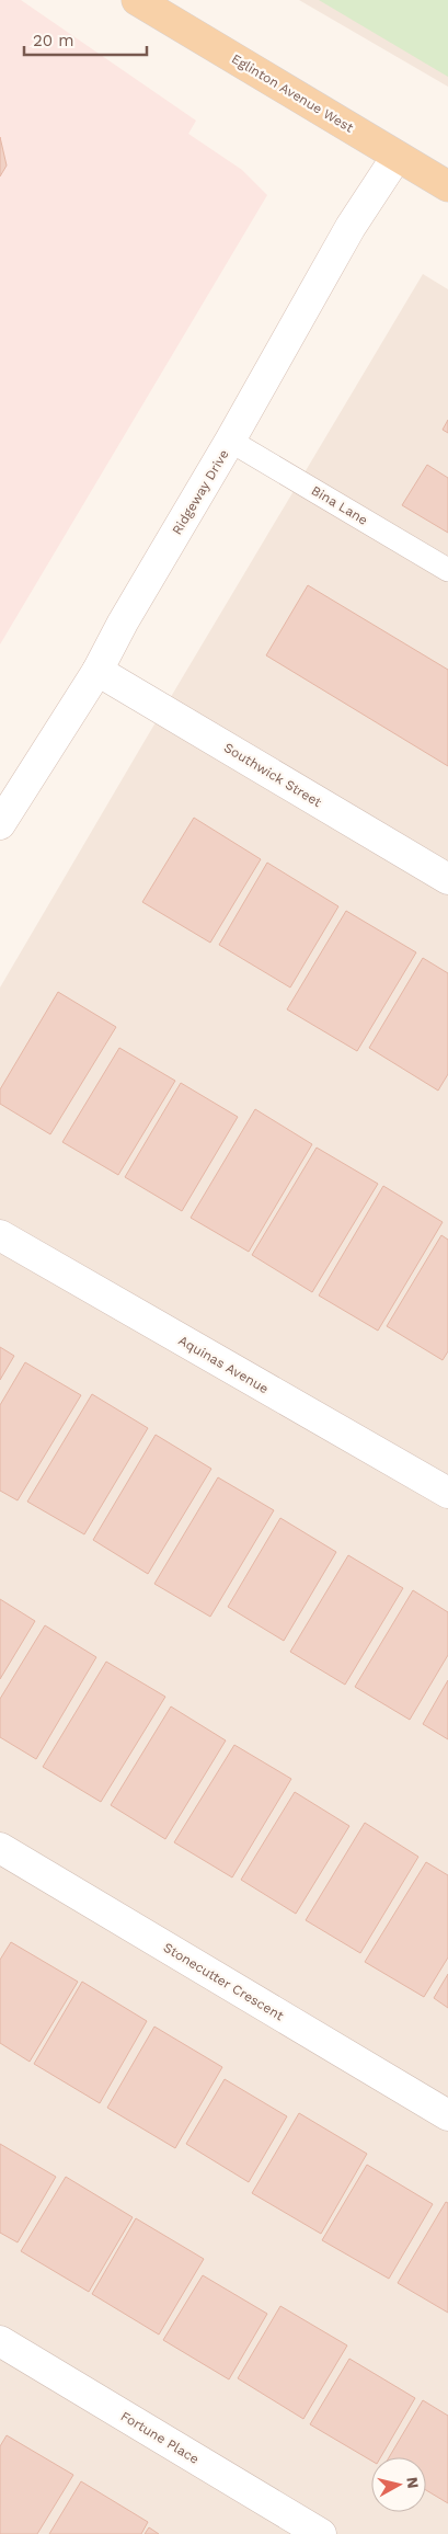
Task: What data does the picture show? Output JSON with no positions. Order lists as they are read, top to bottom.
{
  "streets": {
    "main road": ["Eglinton Avenue West"],
    "street": [
      "Ridgeway Drive",
      "Southwick Street",
      "Aquinas Avenue",
      "Stonecutter Crescent",
      "Fortune Place"
    ],
    "lane": ["Bina Lane"]
  },
  "crossings": [
    ["Eglinton Avenue West", "Ridgeway Drive"],
    ["Ridgeway Drive", "Bina Lane"],
    ["Ridgeway Drive", "Southwick Street"]
  ],
  "scale_bar": "20 m",
  "north": "right"
}
